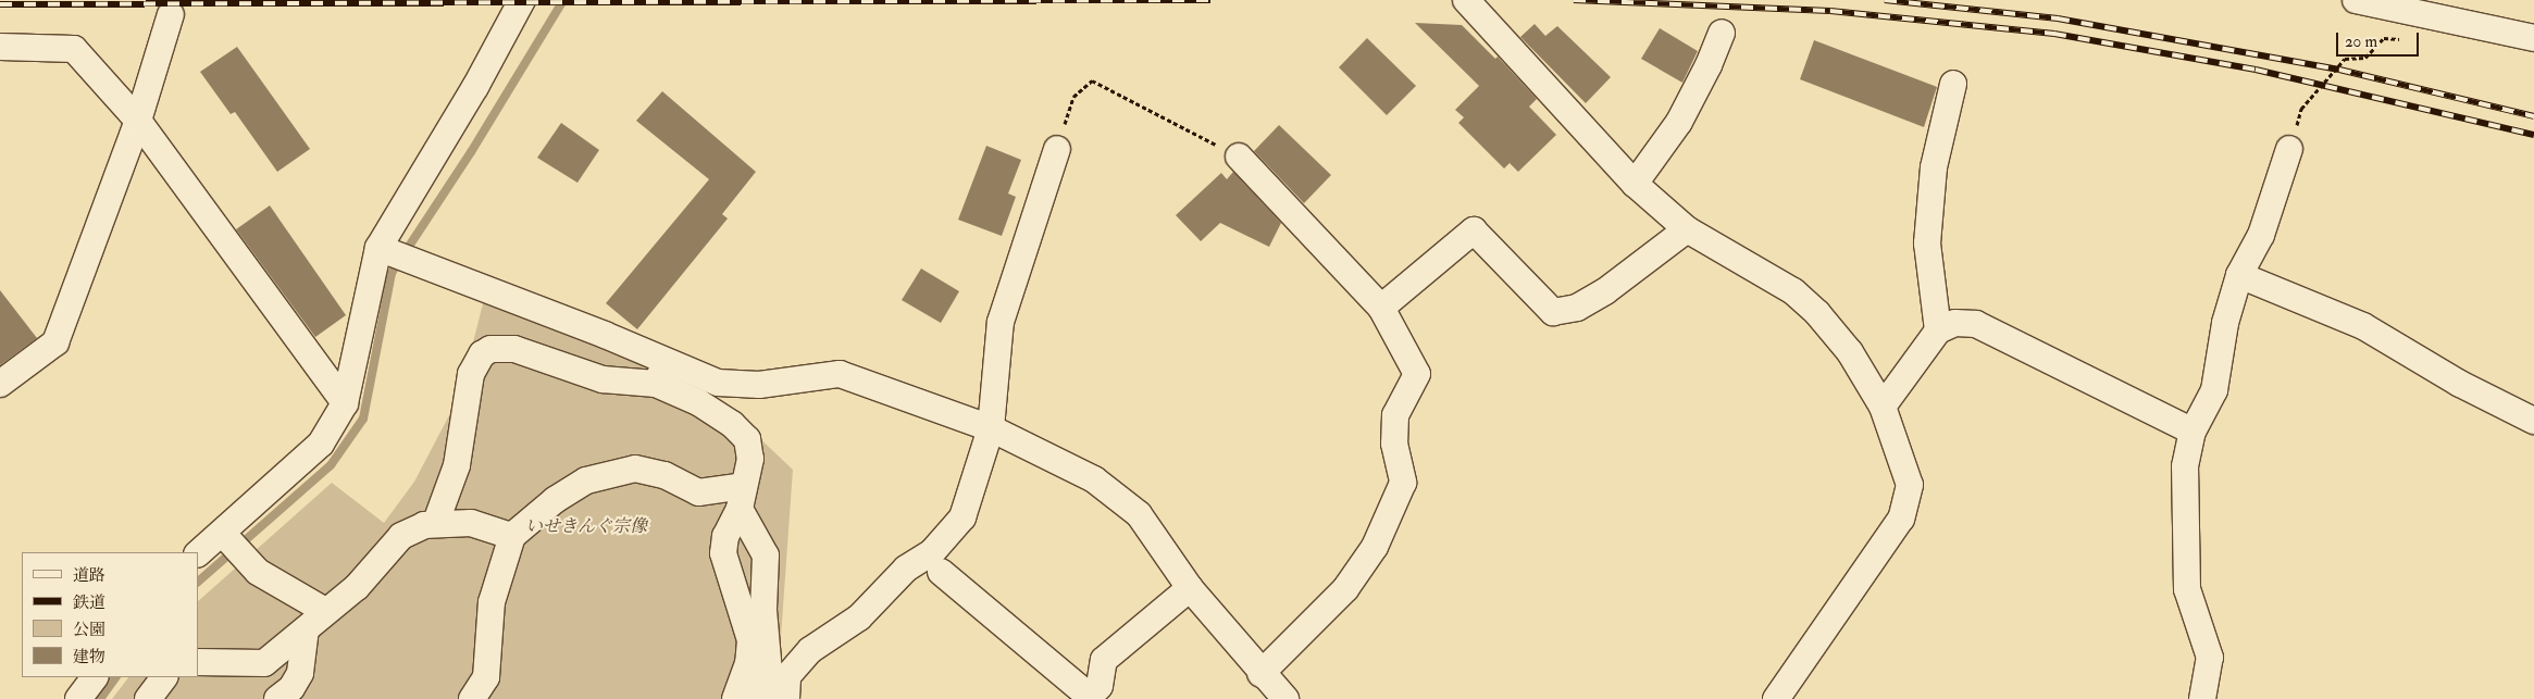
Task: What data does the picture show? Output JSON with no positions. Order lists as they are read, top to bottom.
{
  "parks": ["いせきんぐ宗像"],
  "legend": [
    "道路",
    "鉄道",
    "公園",
    "建物"
  ],
  "scale_bar": "20 m"
}
